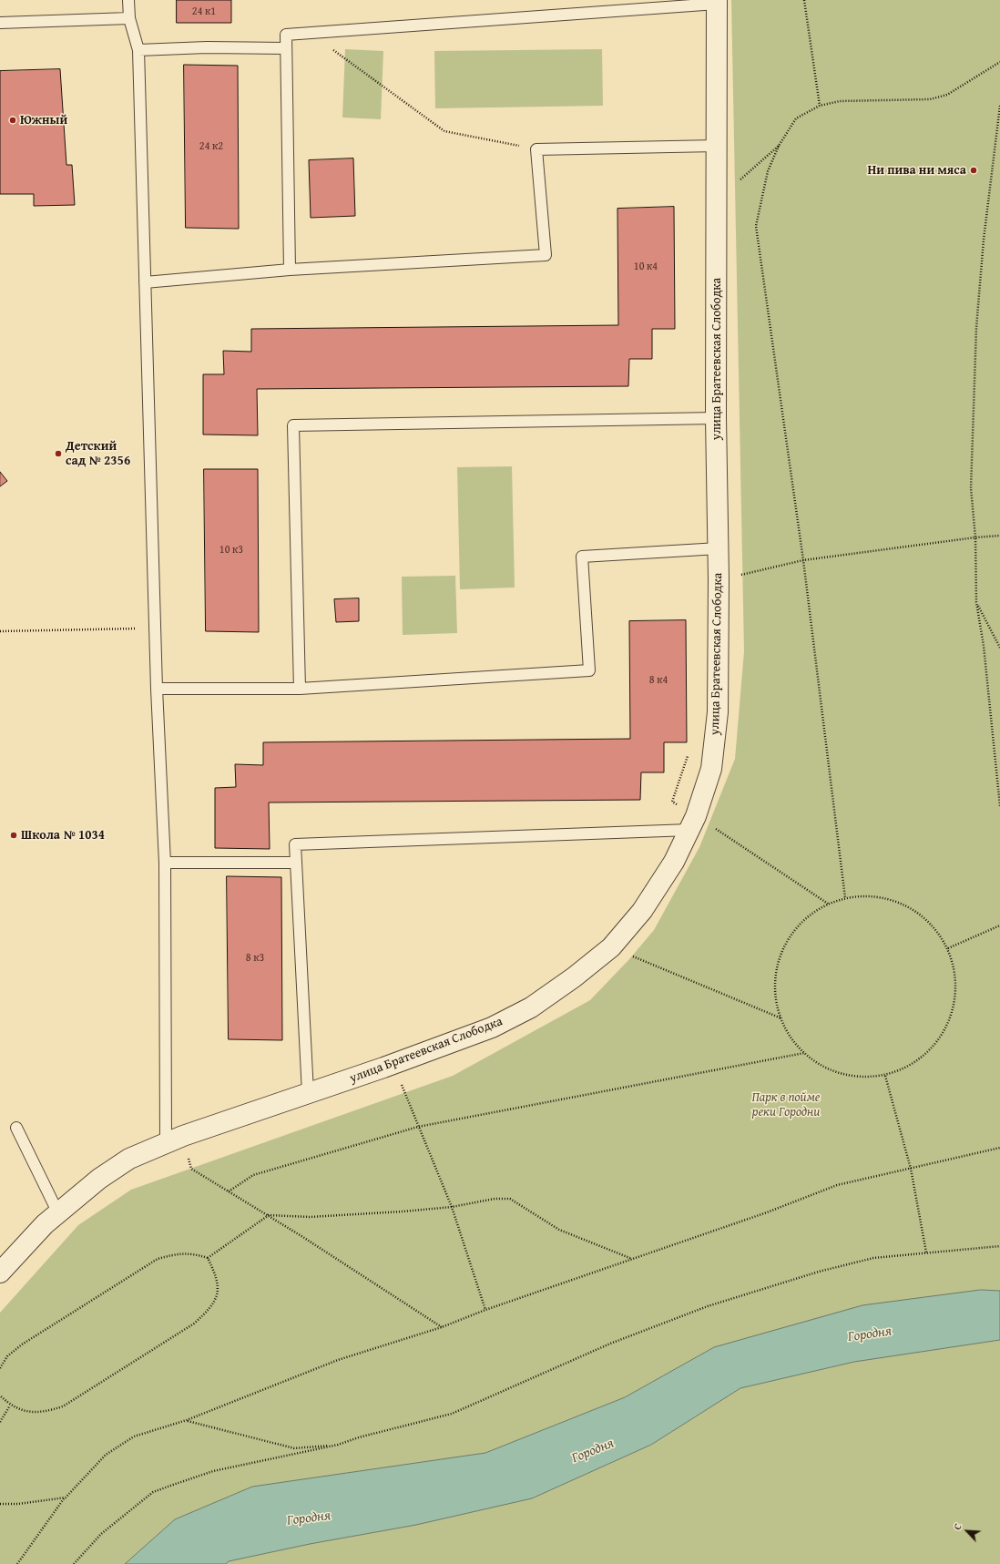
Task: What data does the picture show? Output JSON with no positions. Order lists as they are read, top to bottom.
{
  "streets": {
    "street": ["улица Братеевская Слободка"]
  },
  "water": ["Городня"],
  "parks": ["Парк в пойме реки Городни"],
  "places": [
    "Южный",
    "Ни пива ни мяса",
    "Детский сад № 2356",
    "Школа № 1034"
  ],
  "house_numbers": [
    "24 к1",
    "24 к2",
    "10 к4",
    "10 к3",
    "8 к4",
    "8 к3"
  ],
  "north": "top left"
}
